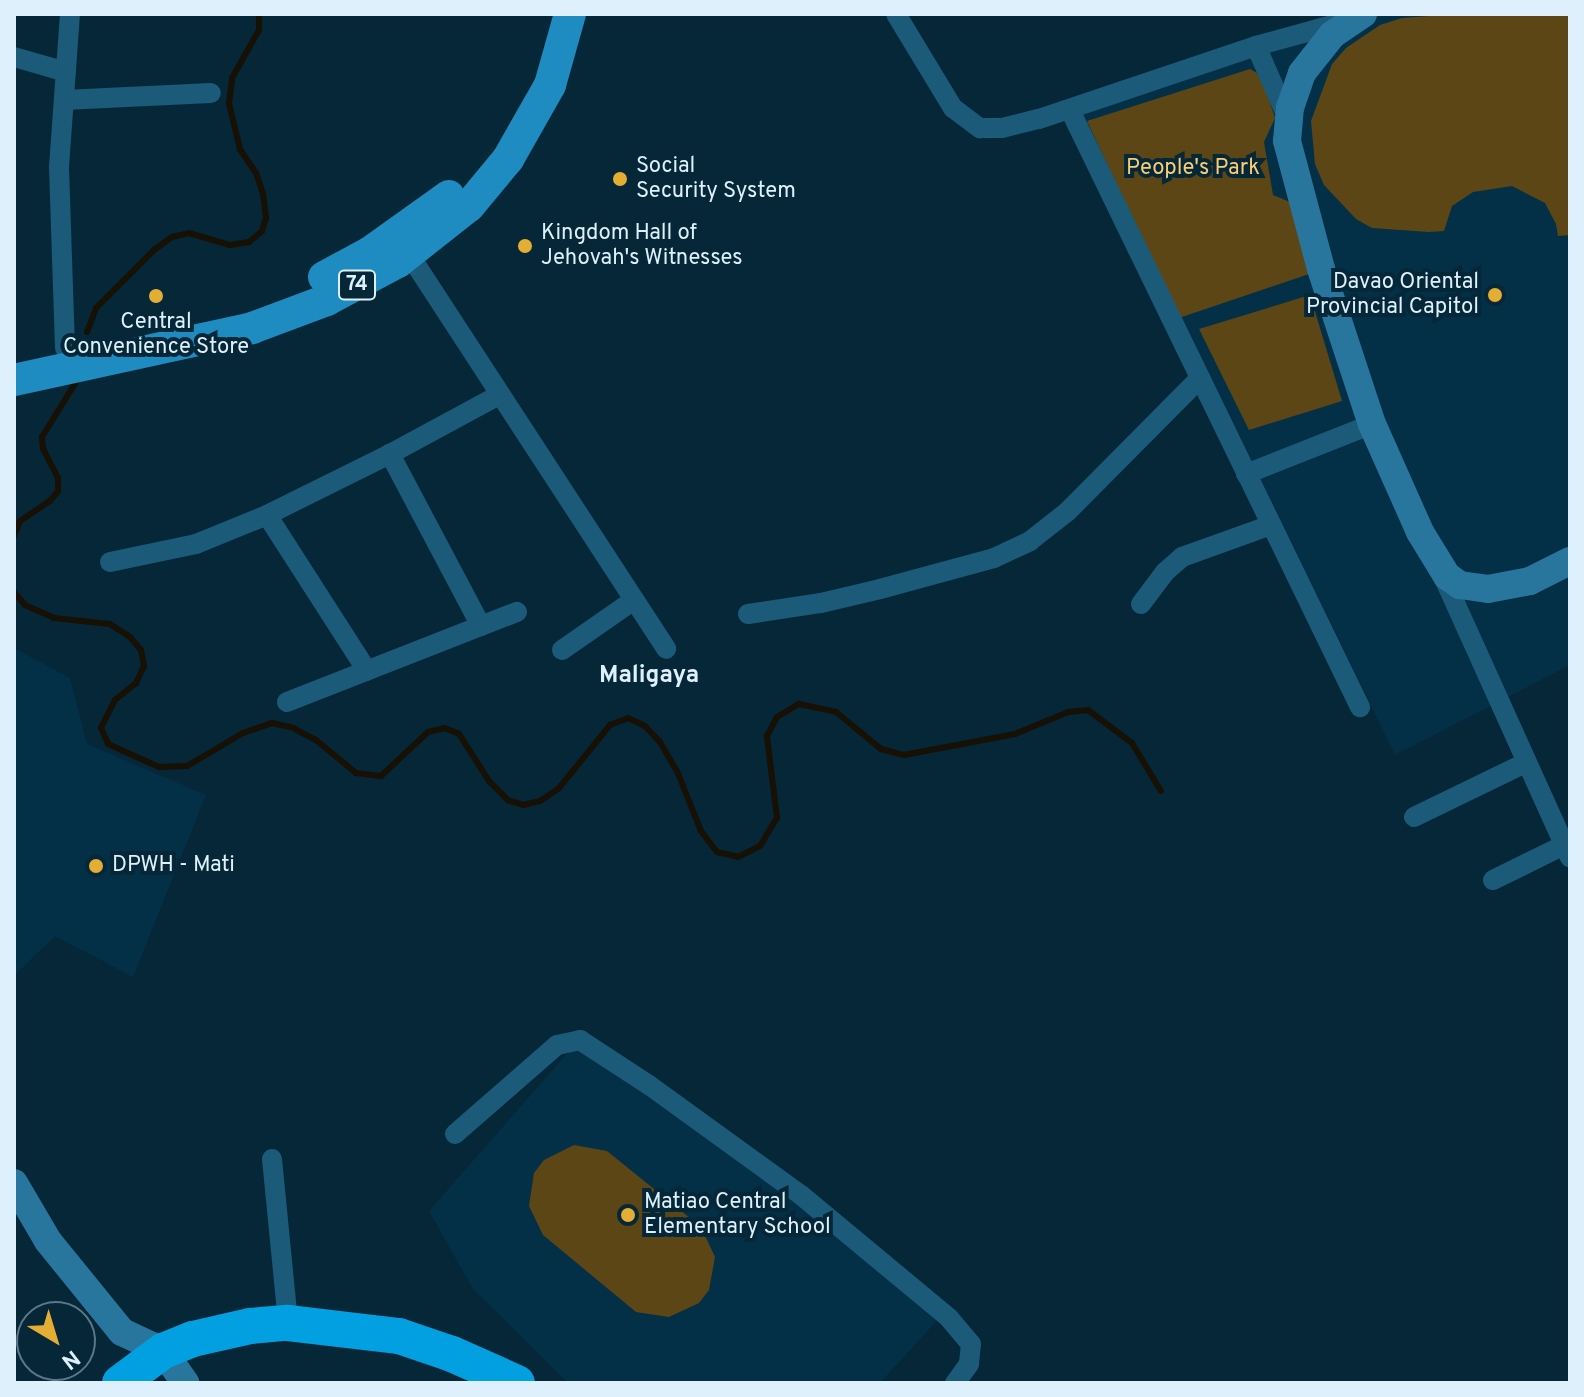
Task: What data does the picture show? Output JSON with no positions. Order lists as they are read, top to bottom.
{
  "streets": {
    "main road": ["74"]
  },
  "districts": ["Maligaya"],
  "parks": ["People's Park"],
  "places": [
    "Social Security System",
    "Kingdom Hall of Jehovah's Witnesses",
    "Davao Oriental Provincial Capitol",
    "Central Convenience Store",
    "DPWH - Mati",
    "Matiao Central Elementary School"
  ],
  "north": "bottom right"
}
